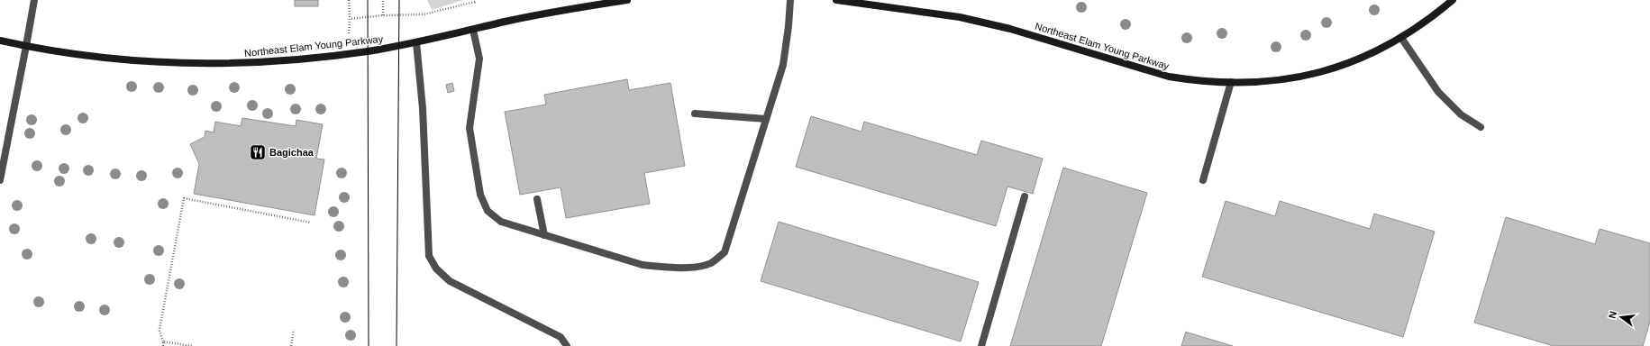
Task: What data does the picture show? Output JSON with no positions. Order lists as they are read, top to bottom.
{
  "streets": {
    "street": ["Northeast Elam Young Parkway"]
  },
  "places": {
    "restaurant": ["Bagichaa"]
  },
  "north": "left"
}
